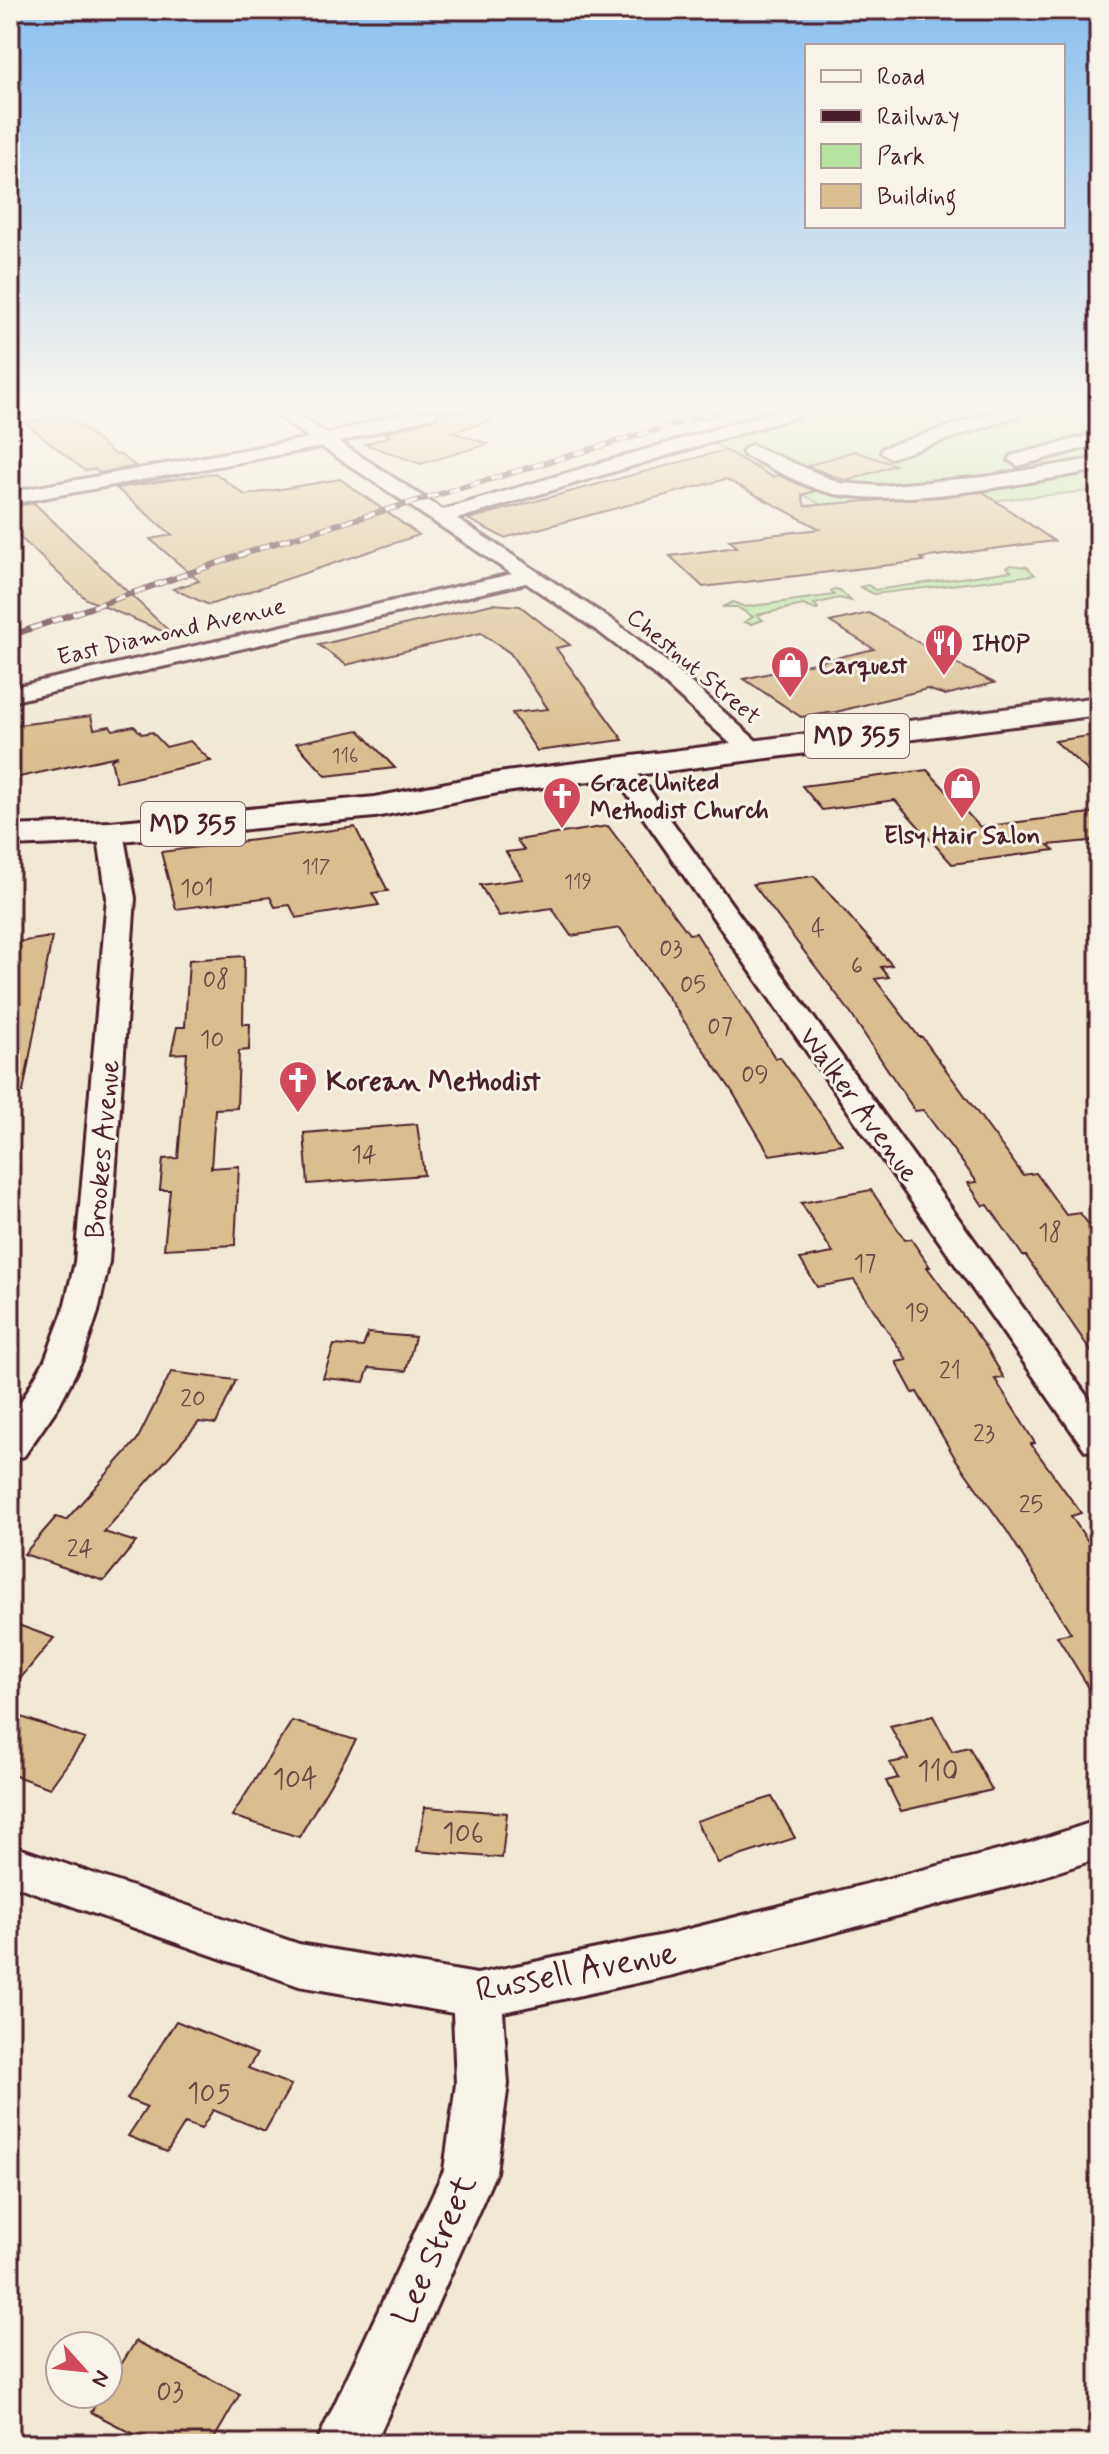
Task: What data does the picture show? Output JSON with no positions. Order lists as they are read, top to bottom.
{
  "streets": {
    "main road": ["MD 355"],
    "street": [
      "East Diamond Avenue",
      "Chestnut Street",
      "Walker Avenue",
      "Brookes Avenue",
      "Russell Avenue",
      "Lee Street"
    ]
  },
  "crossings": [
    ["East Diamond Avenue", "Chestnut Street"],
    ["Chestnut Street", "MD 355"],
    ["MD 355", "Walker Avenue"],
    ["MD 355", "Brookes Avenue"],
    ["Russell Avenue", "Lee Street"]
  ],
  "places": {
    "restaurant": ["IHOP"],
    "shop": ["Carquest", "Elsy Hair Salon"],
    "church": ["Grace United Methodist Church", "Korean Methodist"]
  },
  "house_numbers": [
    "116",
    "117",
    "119",
    "101",
    "4",
    "03",
    "6",
    "08",
    "05",
    "07",
    "10",
    "09",
    "14",
    "18",
    "17",
    "19",
    "21",
    "20",
    "23",
    "25",
    "24",
    "110",
    "104",
    "106",
    "105",
    "03"
  ],
  "legend": [
    "Road",
    "Railway",
    "Park",
    "Building"
  ],
  "north": "bottom right"
}
